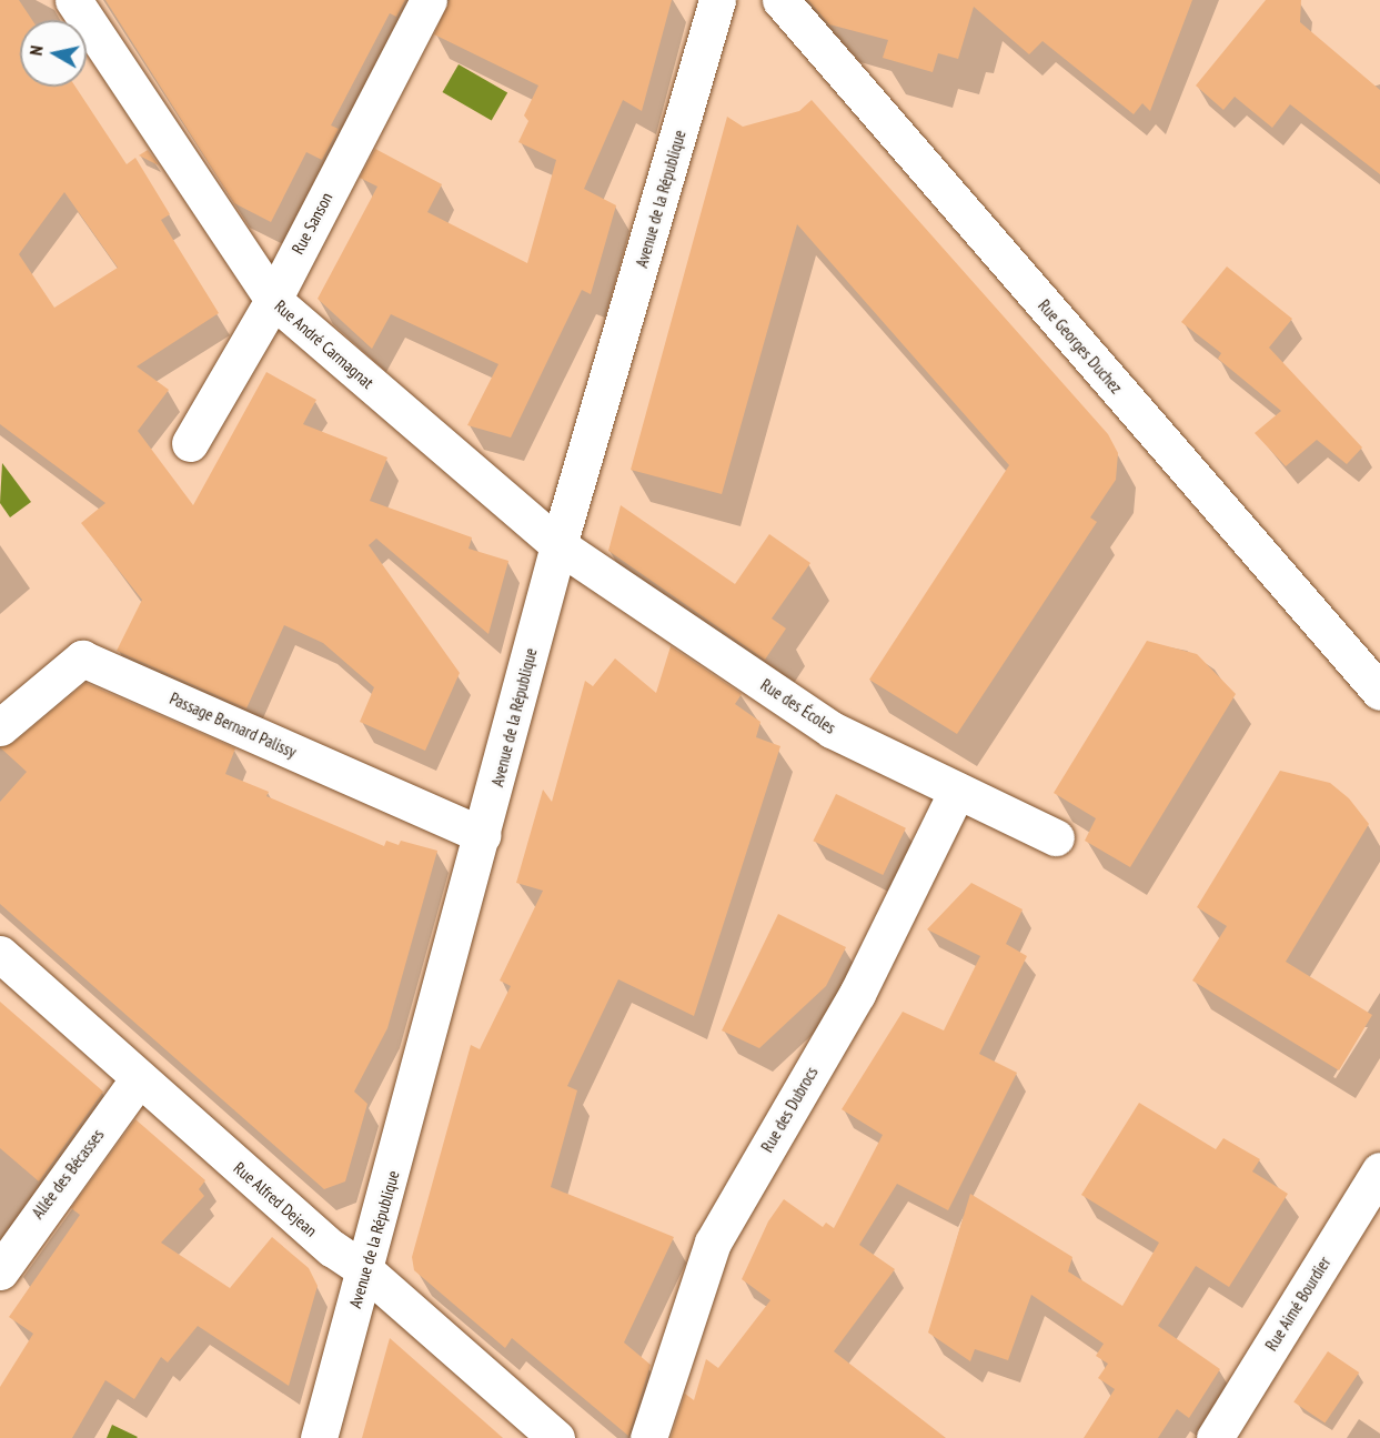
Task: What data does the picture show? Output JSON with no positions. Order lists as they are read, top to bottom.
{
  "streets": {
    "street": [
      "Avenue de la République",
      "Rue Sanson",
      "Rue André Carmagnat",
      "Rue Georges Duchez",
      "Rue des Écoles",
      "Passage Bernard Palissy",
      "Rue des Dubrocs",
      "Allée des Bécasses",
      "Rue Alfred Dejean",
      "Rue Aimé Bourdier"
    ]
  },
  "crossings": [
    ["Avenue de la République", "Rue André Carmagnat"],
    ["Avenue de la République", "Rue des Écoles"],
    ["Avenue de la République", "Passage Bernard Palissy"],
    ["Avenue de la République", "Rue Alfred Dejean"],
    ["Rue Sanson", "Rue André Carmagnat"],
    ["Rue André Carmagnat", "Rue des Écoles"],
    ["Rue des Écoles", "Rue des Dubrocs"],
    ["Allée des Bécasses", "Rue Alfred Dejean"]
  ],
  "north": "left"
}
